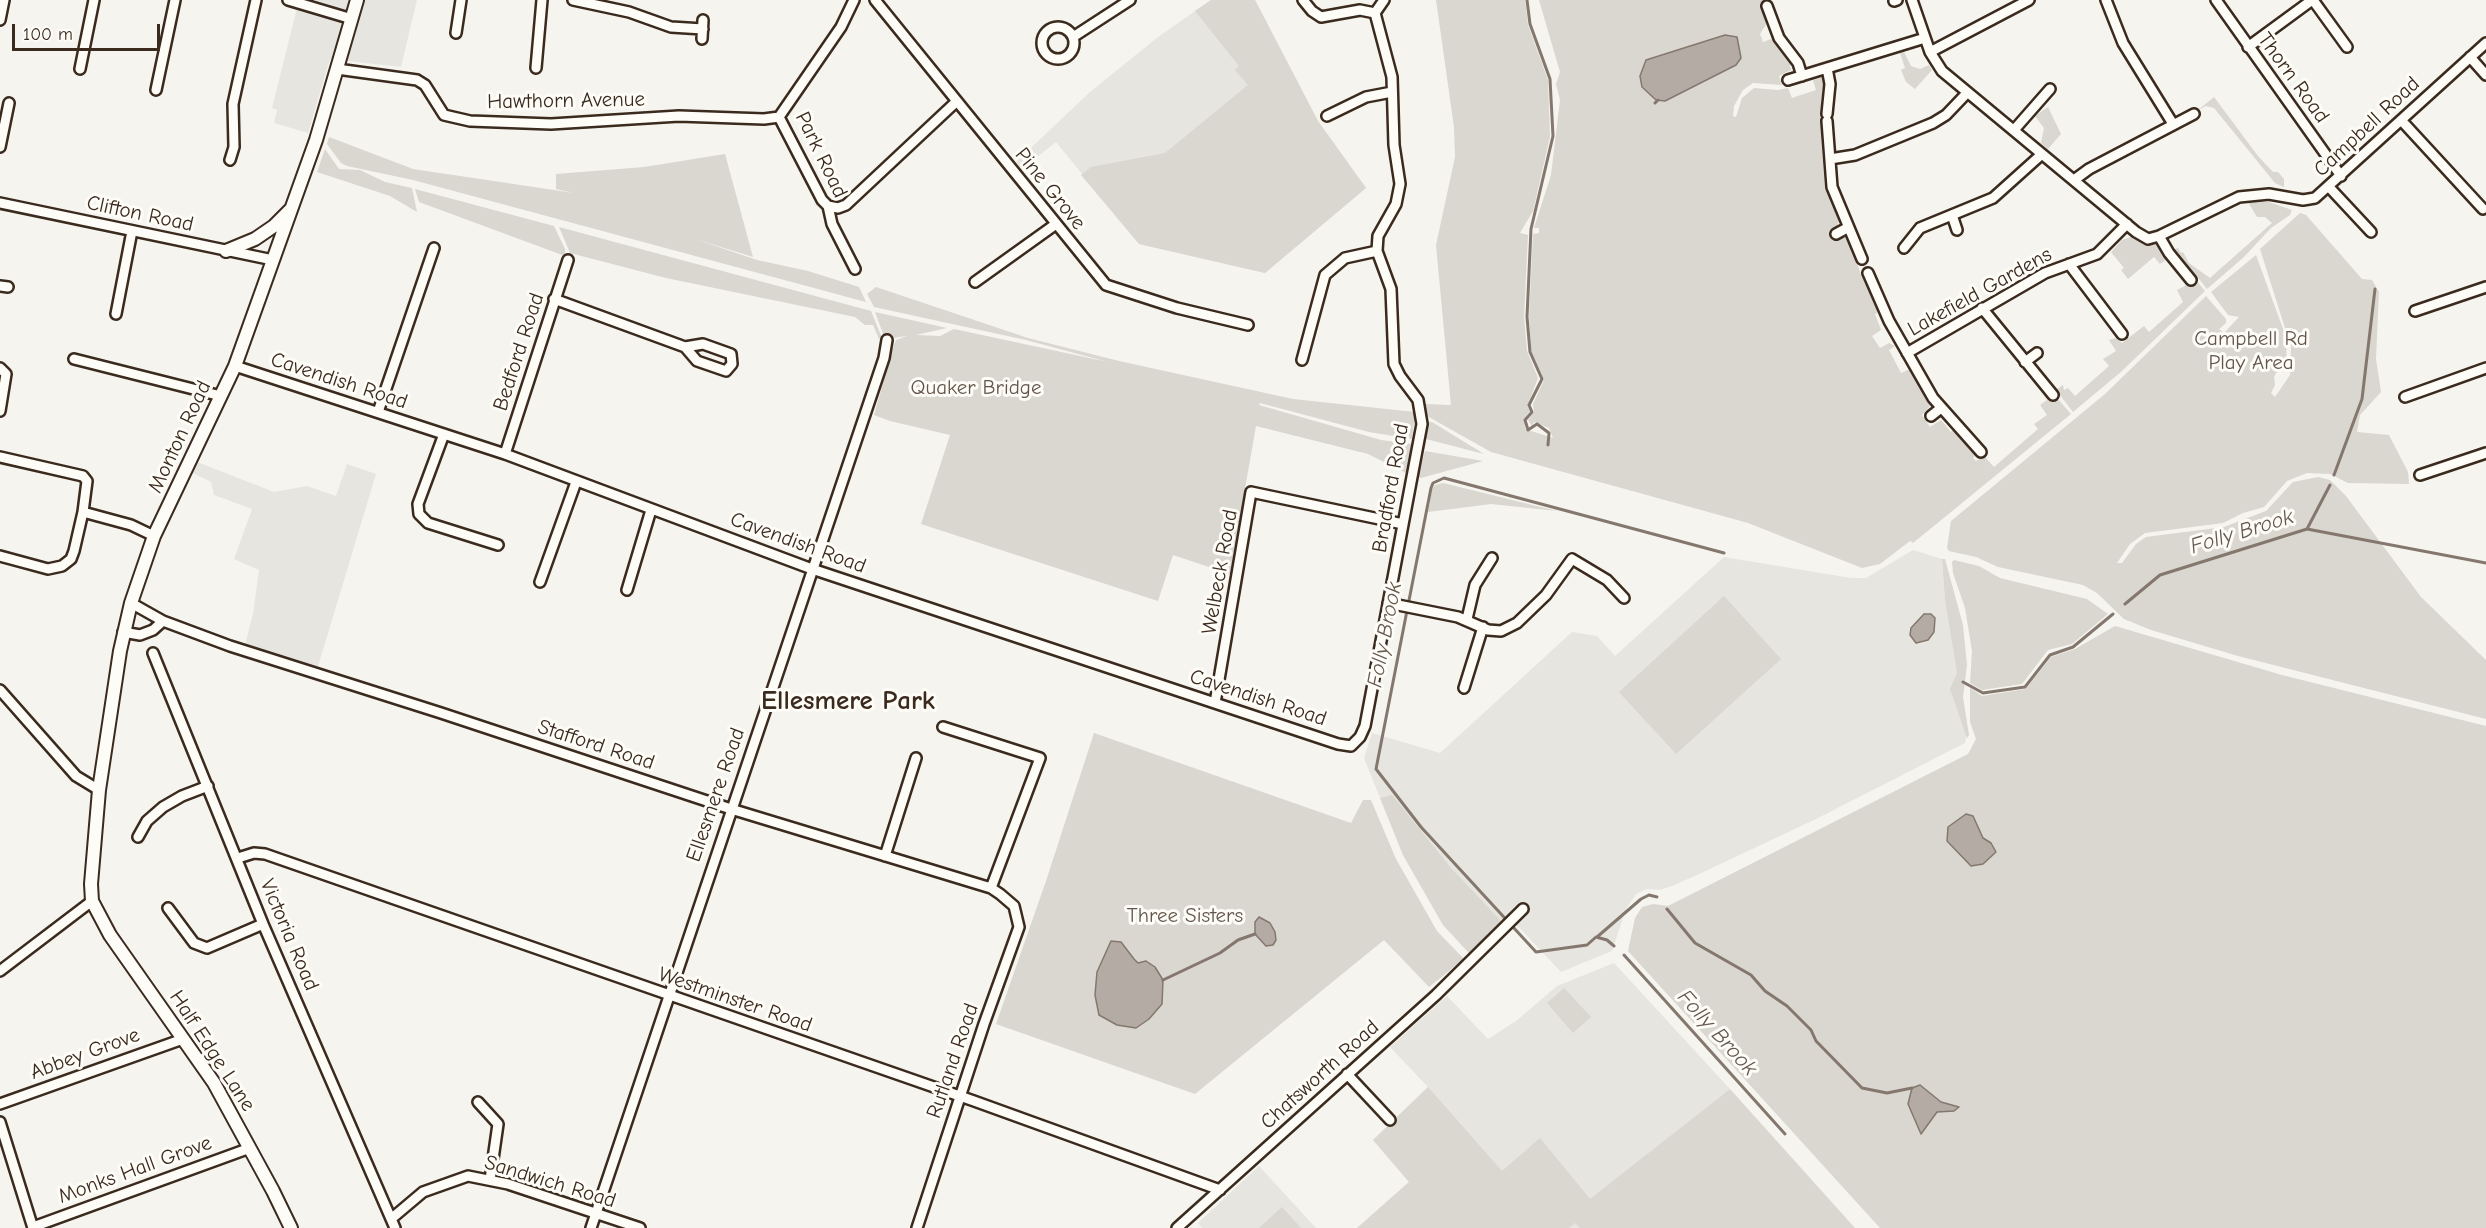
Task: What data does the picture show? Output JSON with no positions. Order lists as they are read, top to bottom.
{
  "streets": {
    "main road": ["Monton Road", "Half Edge Lane"],
    "street": [
      "Thorn Road",
      "Hawthorn Avenue",
      "Campbell Road",
      "Park Road",
      "Pine Grove",
      "Clifton Road",
      "Lakefield Gardens",
      "Bedford Road",
      "Cavendish Road",
      "Bradford Road",
      "Welbeck Road",
      "Stafford Road",
      "Ellesmere Road",
      "Victoria Road",
      "Westminster Road",
      "Abbey Grove",
      "Rutland Road",
      "Chatsworth Road",
      "Monks Hall Grove",
      "Sandwich Road"
    ]
  },
  "crossings": [
    ["Thorn Road", "Campbell Road"],
    ["Hawthorn Avenue", "Park Road"],
    ["Hawthorn Avenue", "Monton Road"],
    ["Clifton Road", "Monton Road"],
    ["Bedford Road", "Cavendish Road"],
    ["Cavendish Road", "Monton Road"],
    ["Cavendish Road", "Bradford Road"],
    ["Cavendish Road", "Welbeck Road"],
    ["Cavendish Road", "Ellesmere Road"],
    ["Monton Road", "Stafford Road"],
    ["Monton Road", "Half Edge Lane"],
    ["Bradford Road", "Welbeck Road"],
    ["Stafford Road", "Ellesmere Road"],
    ["Stafford Road", "Rutland Road"],
    ["Ellesmere Road", "Westminster Road"],
    ["Ellesmere Road", "Sandwich Road"],
    ["Victoria Road", "Westminster Road"],
    ["Victoria Road", "Sandwich Road"],
    ["Westminster Road", "Rutland Road"],
    ["Westminster Road", "Chatsworth Road"],
    ["Half Edge Lane", "Abbey Grove"],
    ["Half Edge Lane", "Monks Hall Grove"]
  ],
  "districts": ["Ellesmere Park"],
  "water": ["Folly Brook"],
  "parks": ["Campbell Rd Play Area", "Quaker Bridge", "Three Sisters"],
  "scale_bar": "100 m"
}
